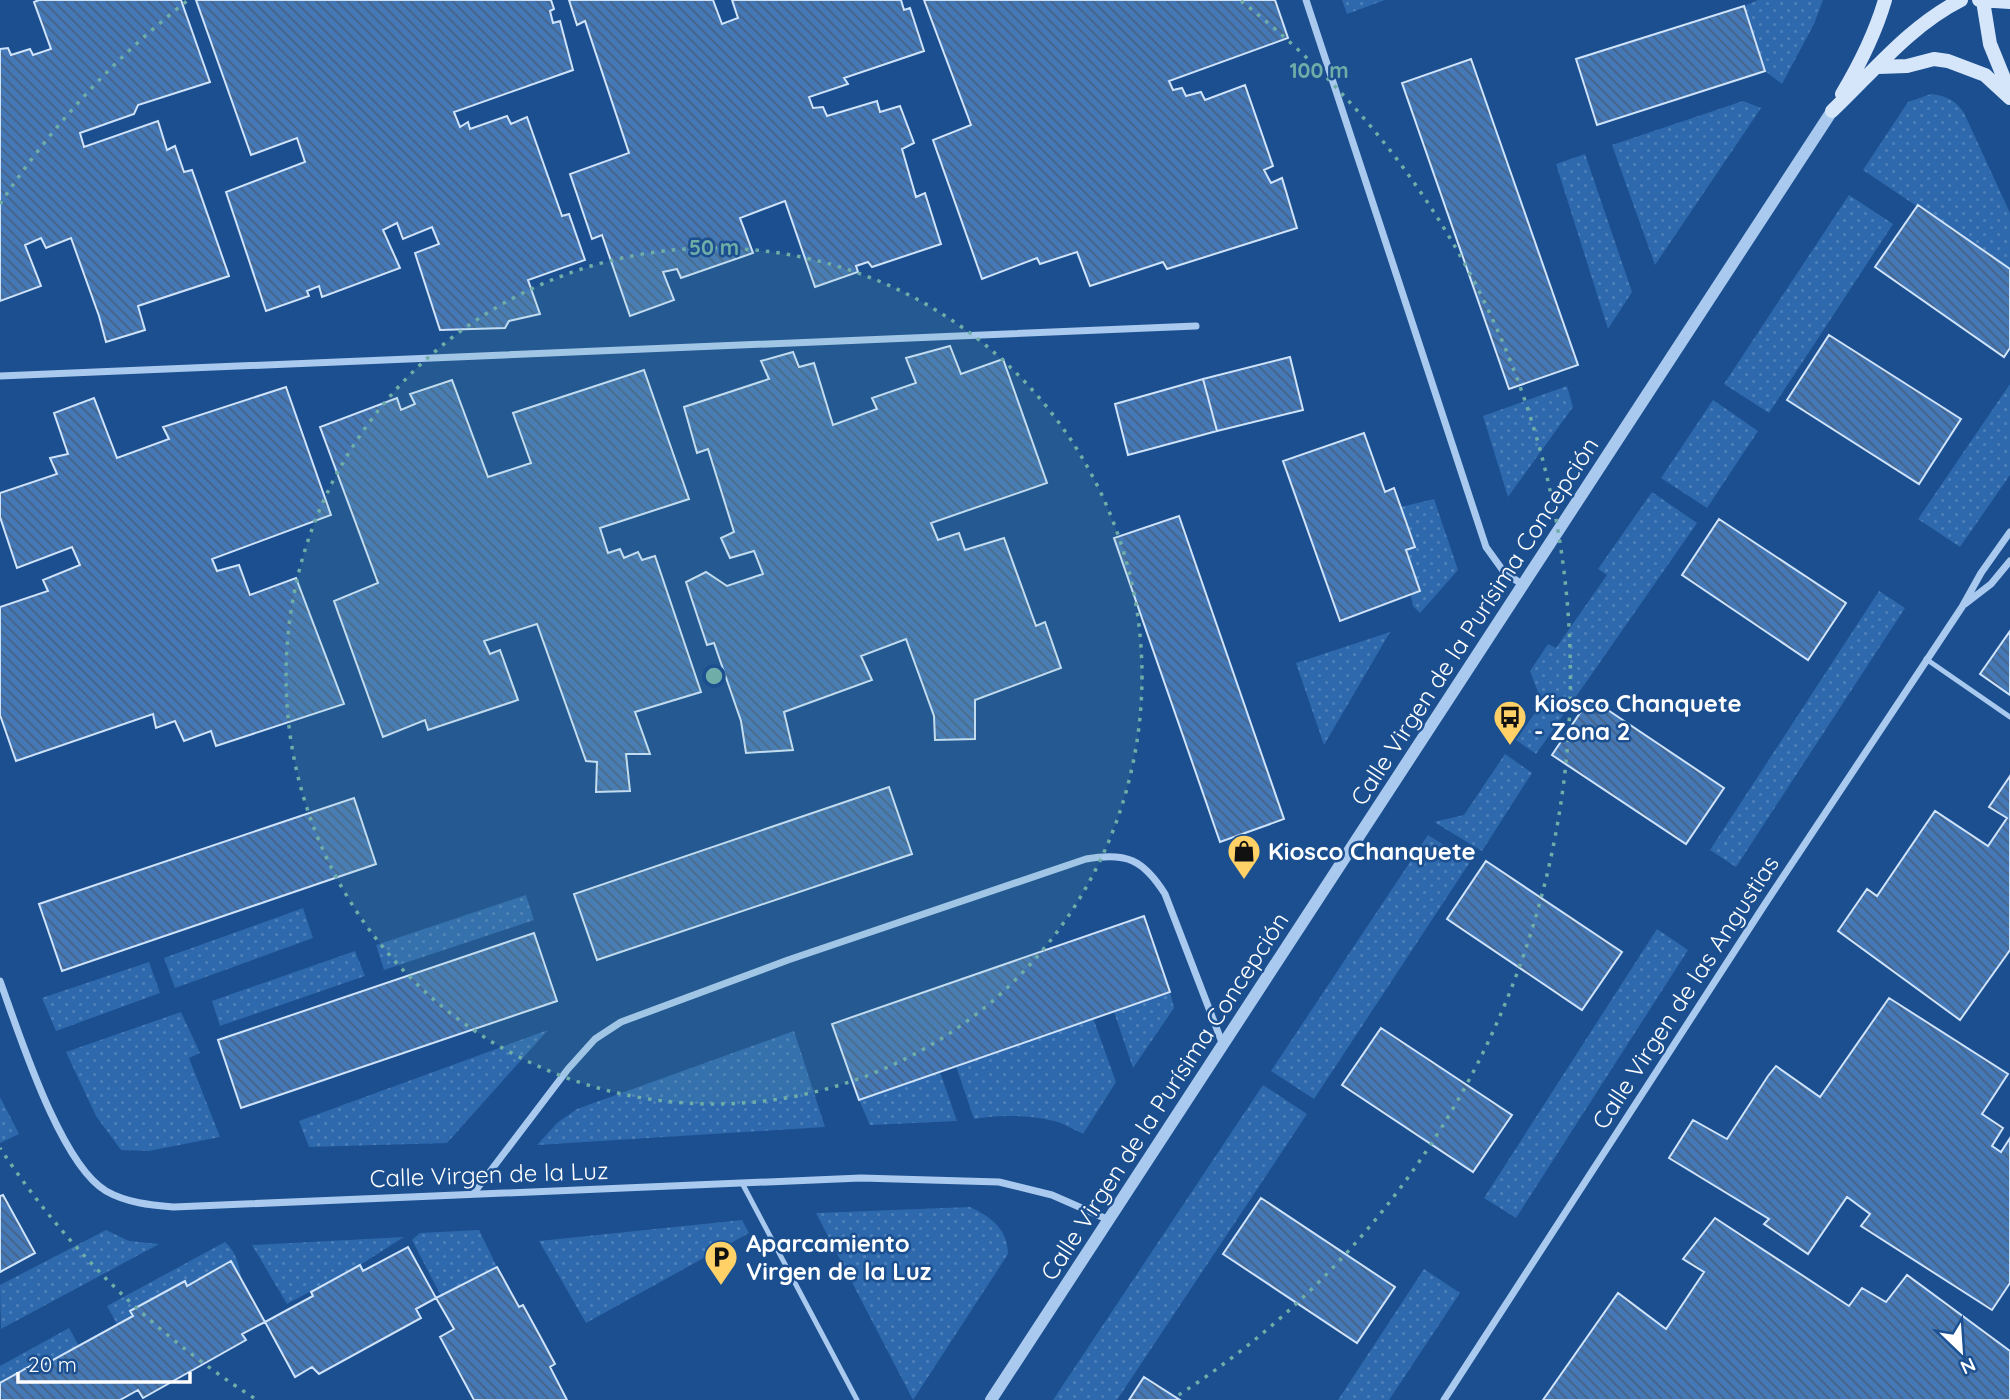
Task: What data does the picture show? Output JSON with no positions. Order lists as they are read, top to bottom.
{
  "streets": {
    "street": ["Calle Virgen de la Purísima Concepción", "Calle Virgen de las Angustias", "Calle Virgen de la Luz"]
  },
  "crossings": [
    ["Calle Virgen de la Purísima Concepción", "Calle Virgen de la Luz"]
  ],
  "places": {
    "bus stop": ["Kiosco Chanquete - Zona 2"],
    "shop": ["Kiosco Chanquete"],
    "parking": ["Aparcamiento Virgen de la Luz"]
  },
  "scale_bar": "20 m",
  "north": "bottom right",
  "rings": ["100 m", "50 m"]
}
